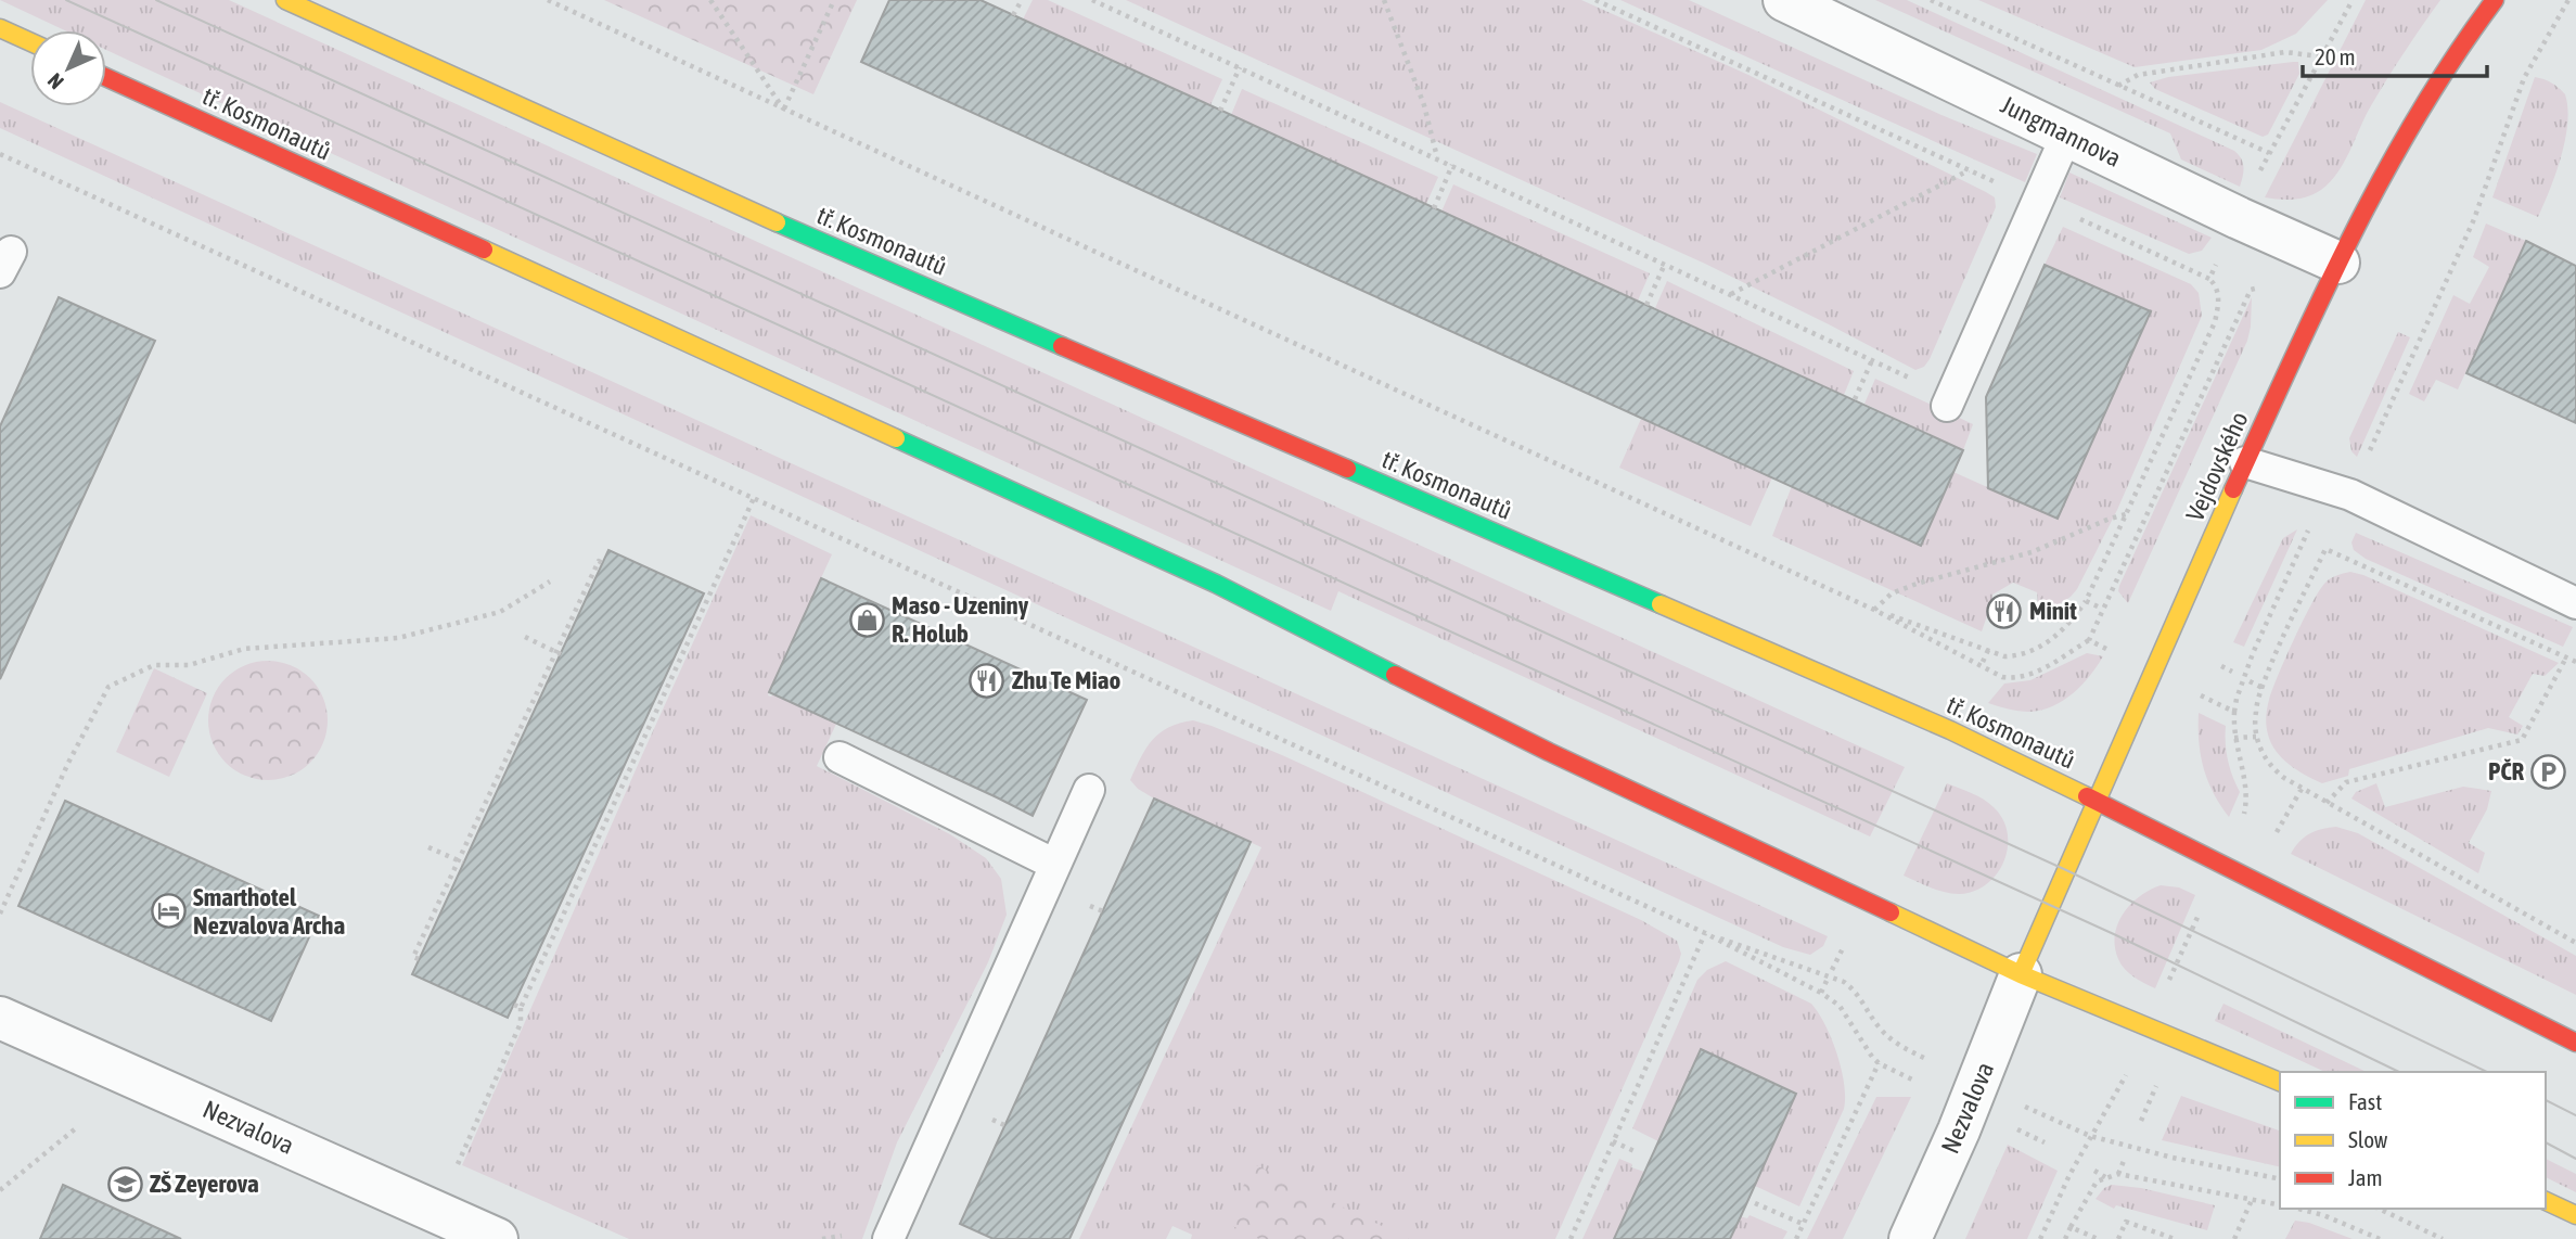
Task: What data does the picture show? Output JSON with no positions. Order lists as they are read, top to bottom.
{
  "streets": {
    "street": [
      "tř. Kosmonautů",
      "Jungmannova",
      "Vejdovského",
      "Nezvalova"
    ]
  },
  "crossings": [
    ["tř. Kosmonautů", "Vejdovského"],
    ["tř. Kosmonautů", "Nezvalova"],
    ["Jungmannova", "Vejdovského"],
    ["Vejdovského", "Nezvalova"]
  ],
  "places": {
    "restaurant": ["Minit", "Zhu Te Miao"],
    "shop": ["Maso - Uzeniny R. Holub"],
    "parking": ["PČR"],
    "hotel": ["Smarthotel Nezvalova Archa"],
    "school or university": ["ZŠ Zeyerova"]
  },
  "legend": ["Fast", "Slow", "Jam"],
  "scale_bar": "20 m",
  "north": "bottom left"
}
